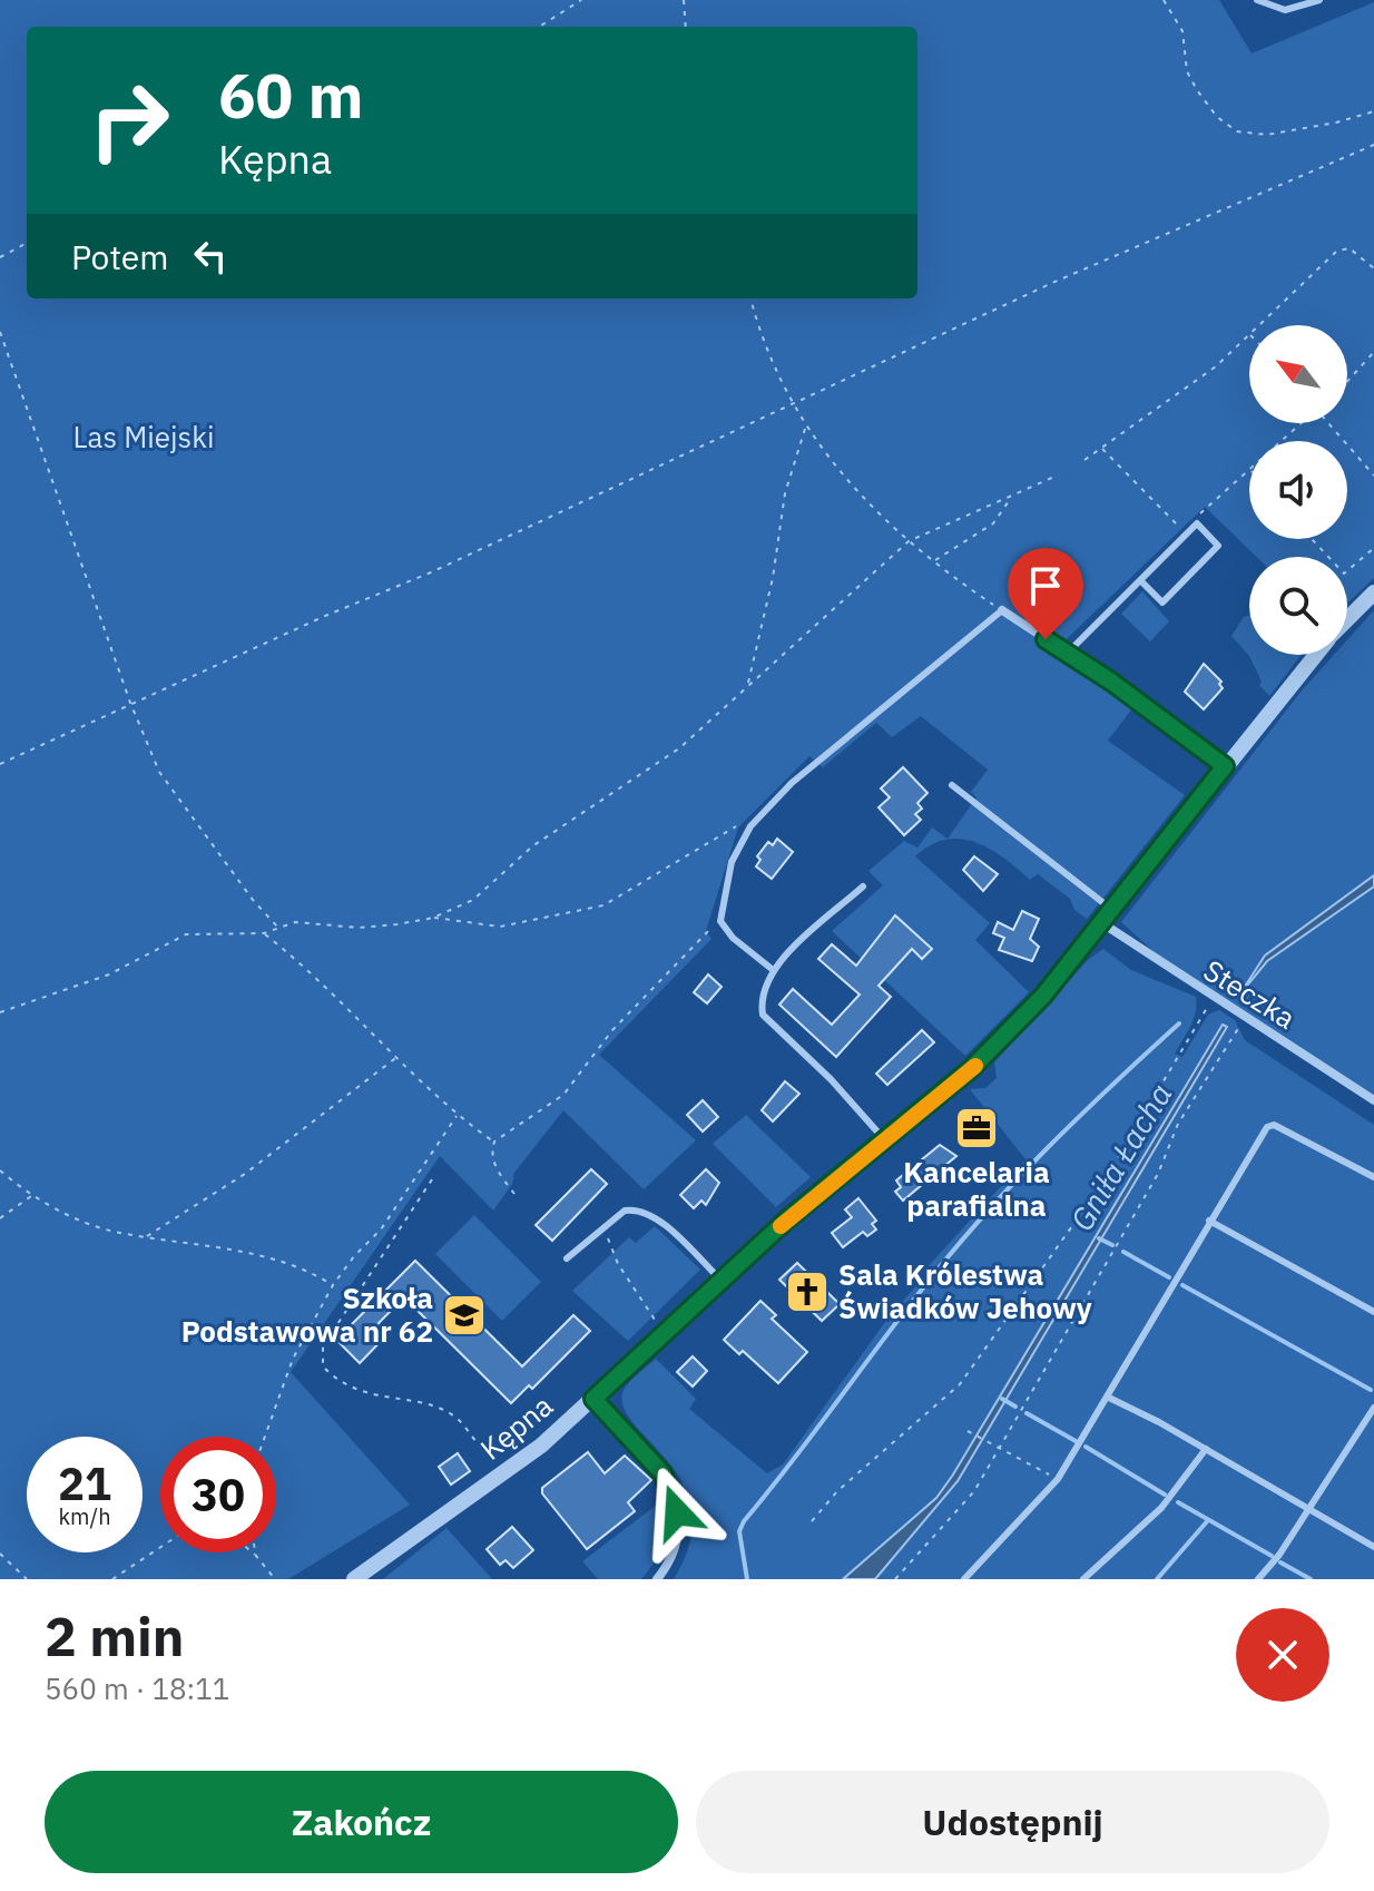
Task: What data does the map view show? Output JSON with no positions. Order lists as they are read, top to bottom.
{
  "streets": {
    "street": ["Steczka", "Kępna"]
  },
  "crossings": [
    ["Steczka", "Kępna"]
  ],
  "water": ["Gniła Łacha"],
  "parks": ["Las Miejski"],
  "places": {
    "office": ["Kancelaria parafialna"],
    "church": ["Sala Królestwa Świadków Jehowy"],
    "school or university": ["Szkoła Podstawowa nr 62"]
  },
  "north": "top left",
  "page": {
    "turn": ["60 m", "Kępna"],
    "then": "Potem",
    "speed": "21 km/h",
    "limit": "30",
    "heading": ["2 min", "560 m · 18:11"],
    "buttons": ["Zakończ", "Udostępnij"]
  }
}
